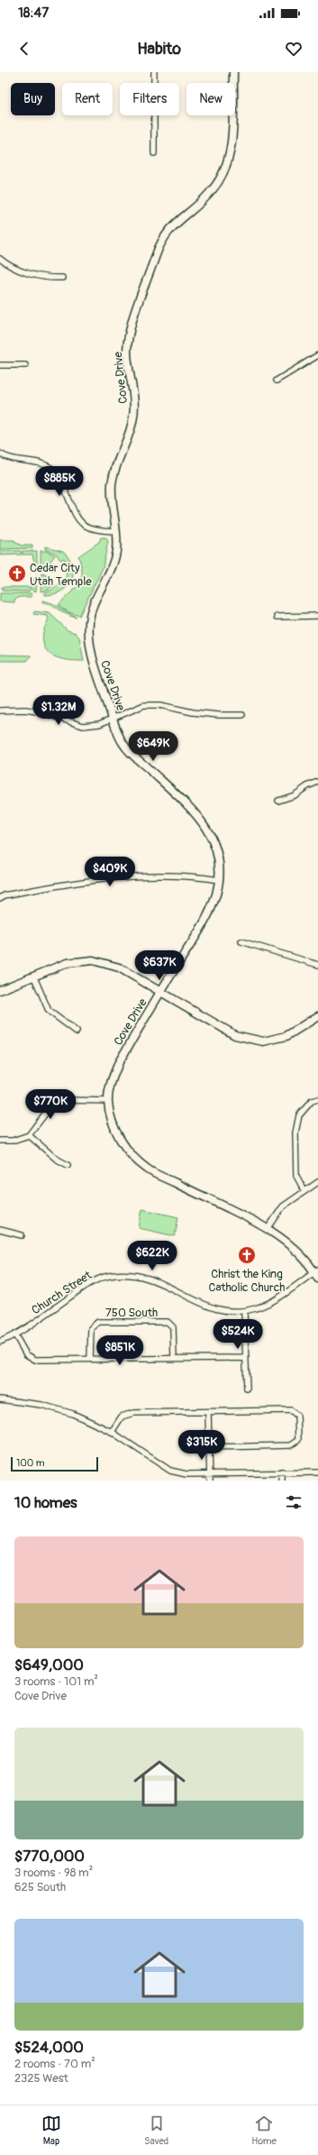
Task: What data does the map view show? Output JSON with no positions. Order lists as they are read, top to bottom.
{
  "streets": {
    "main road": ["Cove Drive"],
    "street": ["Church Street", "750 South"]
  },
  "crossings": [
    ["Cove Drive", "Church Street"]
  ],
  "places": {
    "church": ["Cedar City Utah Temple", "Christ the King Catholic Church"]
  },
  "scale_bar": "100 m",
  "page": {
    "status": "18:47",
    "header": "Habito",
    "chip": [
      "Buy",
      "Rent",
      "Filters",
      "New"
    ],
    "price": [
      "$885K",
      "$1.32M",
      "$649K",
      "$409K",
      "$637K",
      "$770K",
      "$622K",
      "$524K",
      "$851K",
      "$315K"
    ],
    "scale": "100 m",
    "heading": "10 homes",
    "list": [
      {
        "name": "$649,000",
        "note": "3 rooms · 101 m² · Cove Drive"
      },
      {
        "name": "$770,000",
        "note": "3 rooms · 98 m² · 625 South"
      },
      {
        "name": "$524,000",
        "note": "2 rooms · 70 m² · 2325 West"
      }
    ],
    "tabs": ["Map", "Saved", "Home"]
  }
}
